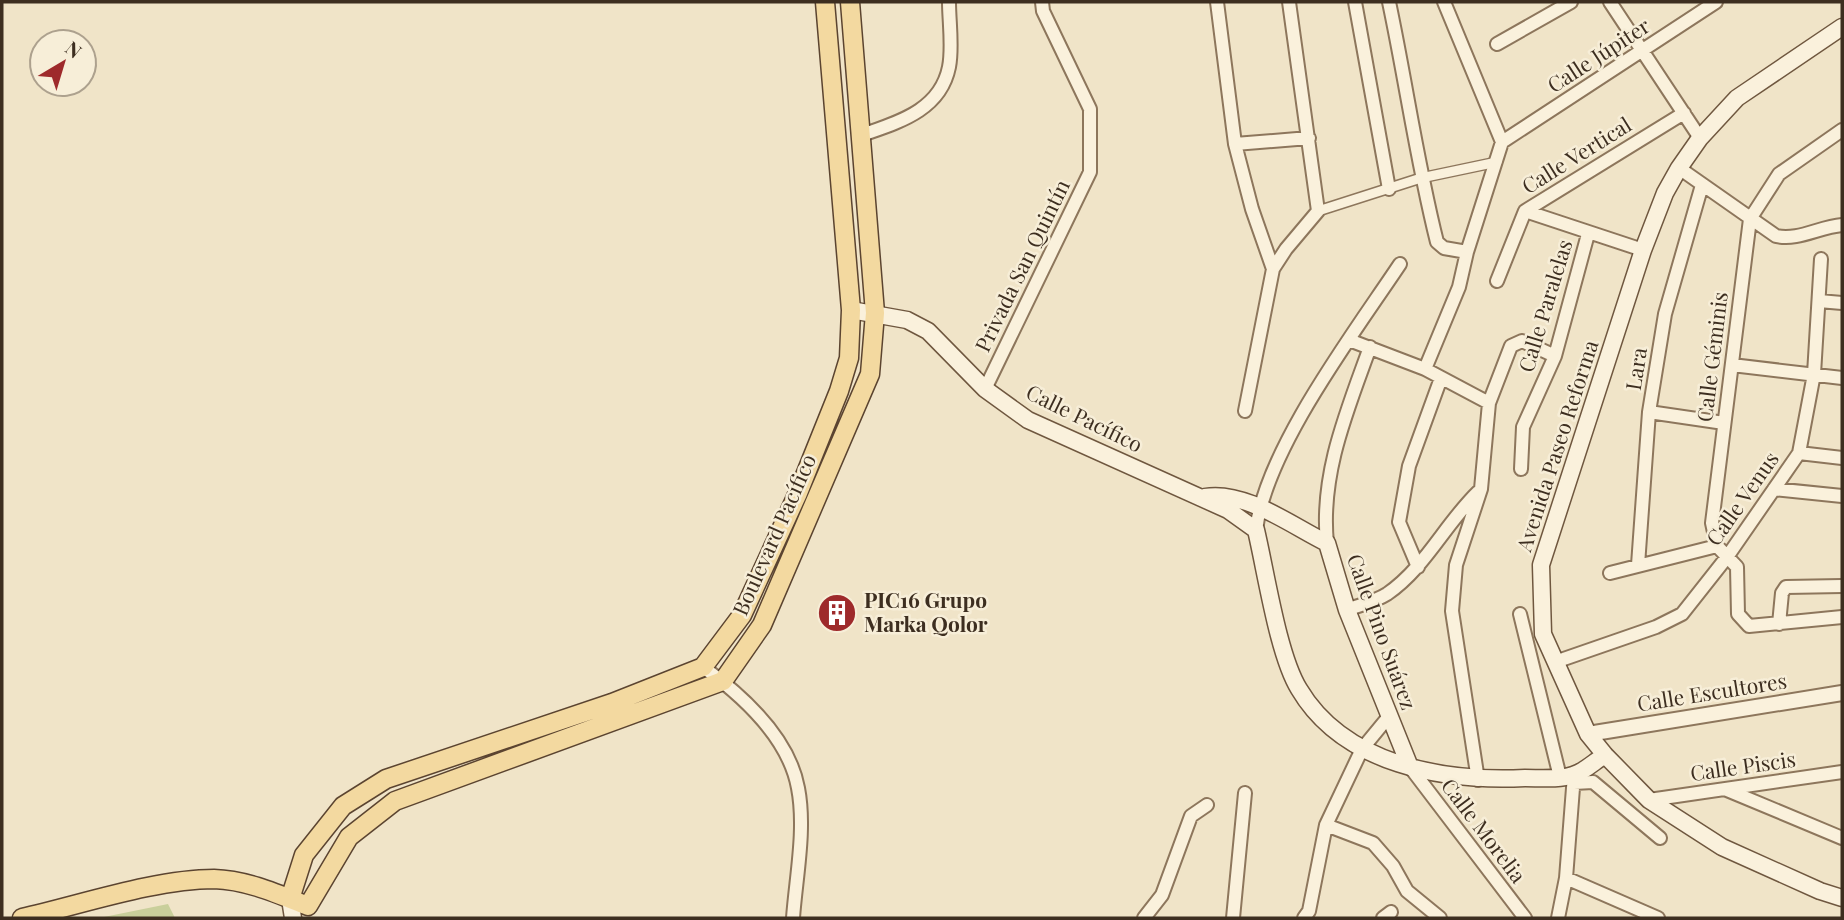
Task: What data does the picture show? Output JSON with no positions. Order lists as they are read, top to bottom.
{
  "streets": {
    "main road": [
      "Calle Pacífico",
      "Avenida Paseo Reforma",
      "Boulevard Pacífico",
      "Calle Pino Suárez"
    ],
    "street": [
      "Calle Júpiter",
      "Calle Vertical",
      "Privada San Quintín",
      "Calle Paralelas",
      "Calle Géminis",
      "Lara",
      "Calle Venus",
      "Calle Escultores",
      "Calle Piscis",
      "Calle Morelia"
    ]
  },
  "crossings": [
    ["Calle Vertical", "Calle Paralelas"],
    ["Calle Vertical", "Avenida Paseo Reforma"],
    ["Privada San Quintín", "Calle Pacífico"],
    ["Calle Pacífico", "Boulevard Pacífico"],
    ["Calle Pacífico", "Calle Pino Suárez"],
    ["Avenida Paseo Reforma", "Calle Venus"],
    ["Avenida Paseo Reforma", "Calle Escultores"],
    ["Avenida Paseo Reforma", "Calle Piscis"],
    ["Calle Pino Suárez", "Calle Morelia"]
  ],
  "places": {
    "building": ["PIC16 Grupo Marka Qolor"]
  },
  "north": "top right"
}
